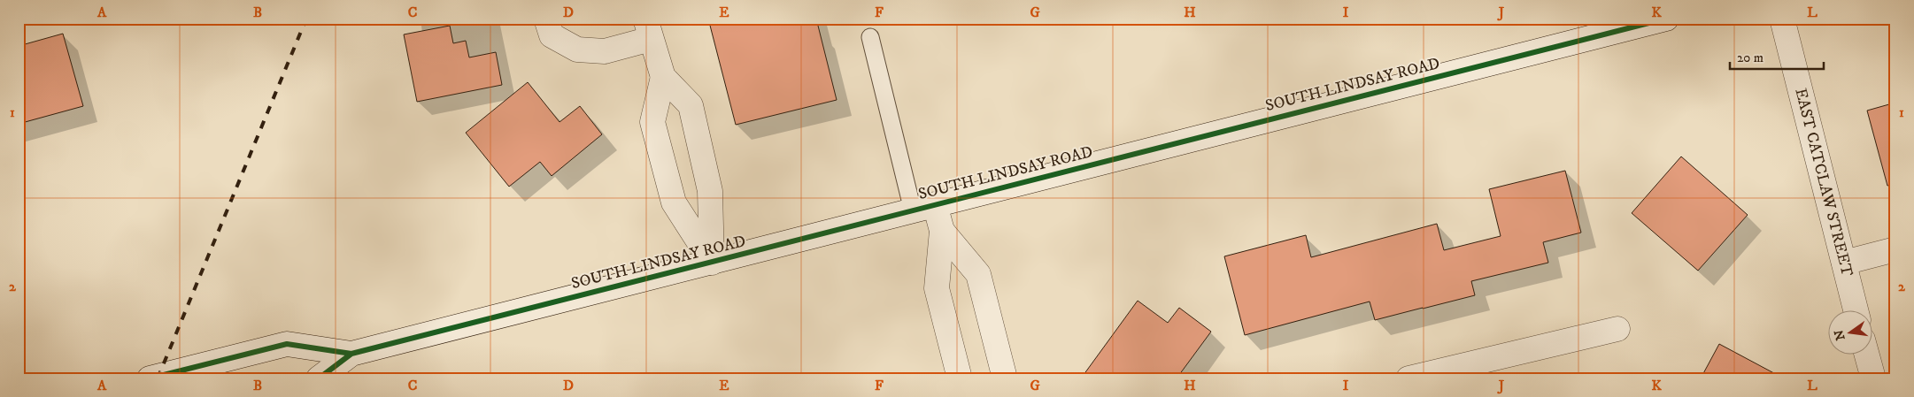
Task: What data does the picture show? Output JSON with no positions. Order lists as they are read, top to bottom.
{
  "streets": {
    "main road": ["SOUTH LINDSAY ROAD", "EAST CATCLAW STREET"]
  },
  "scale_bar": "20 m",
  "north": "left",
  "grid": {
    "columns": [
      "A",
      "B",
      "C",
      "D",
      "E",
      "F",
      "G",
      "H",
      "I",
      "J",
      "K",
      "L"
    ],
    "rows": ["1", "2"]
  }
}
